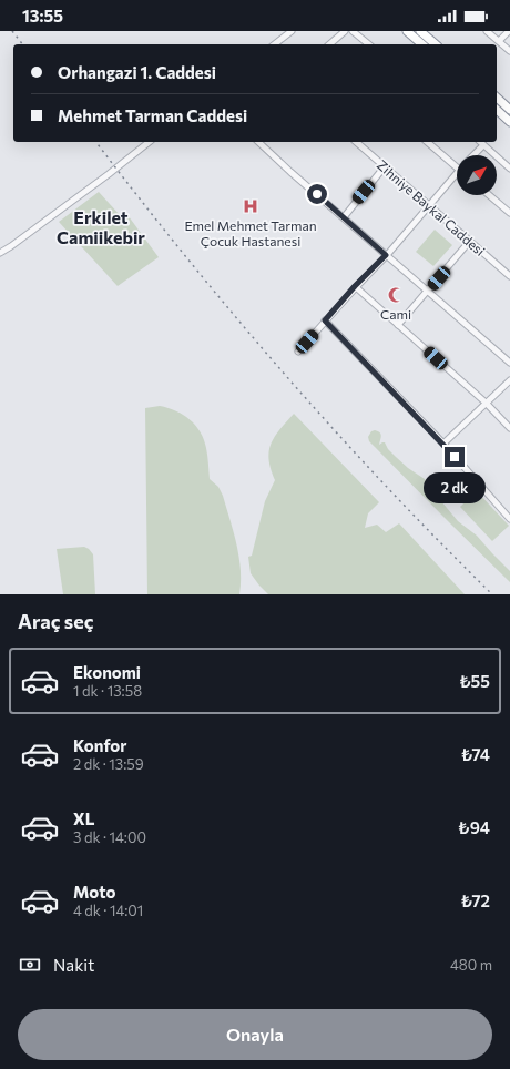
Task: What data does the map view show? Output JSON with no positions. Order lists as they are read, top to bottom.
{
  "streets": {
    "street": ["Zihniye Baykal Caddesi"]
  },
  "districts": ["Erkilet Camiikebir"],
  "places": {
    "hospital": ["Emel Mehmet Tarman Çocuk Hastanesi"],
    "mosque": ["Cami"]
  },
  "north": "top right",
  "page": {
    "status": "13:55",
    "banner": ["Orhangazi 1. Caddesi", "Mehmet Tarman Caddesi"],
    "bubble": "2 dk",
    "heading": "Araç seç",
    "list": [
      {
        "name": "Ekonomi",
        "note": "1 dk · 13:58",
        "value": "₺55"
      },
      {
        "name": "Konfor",
        "note": "2 dk · 13:59",
        "value": "₺74"
      },
      {
        "name": "XL",
        "note": "3 dk · 14:00",
        "value": "₺94"
      },
      {
        "name": "Moto",
        "note": "4 dk · 14:01",
        "value": "₺72"
      }
    ],
    "pay": ["Nakit", "480 m"],
    "buttons": "Onayla"
  }
}
